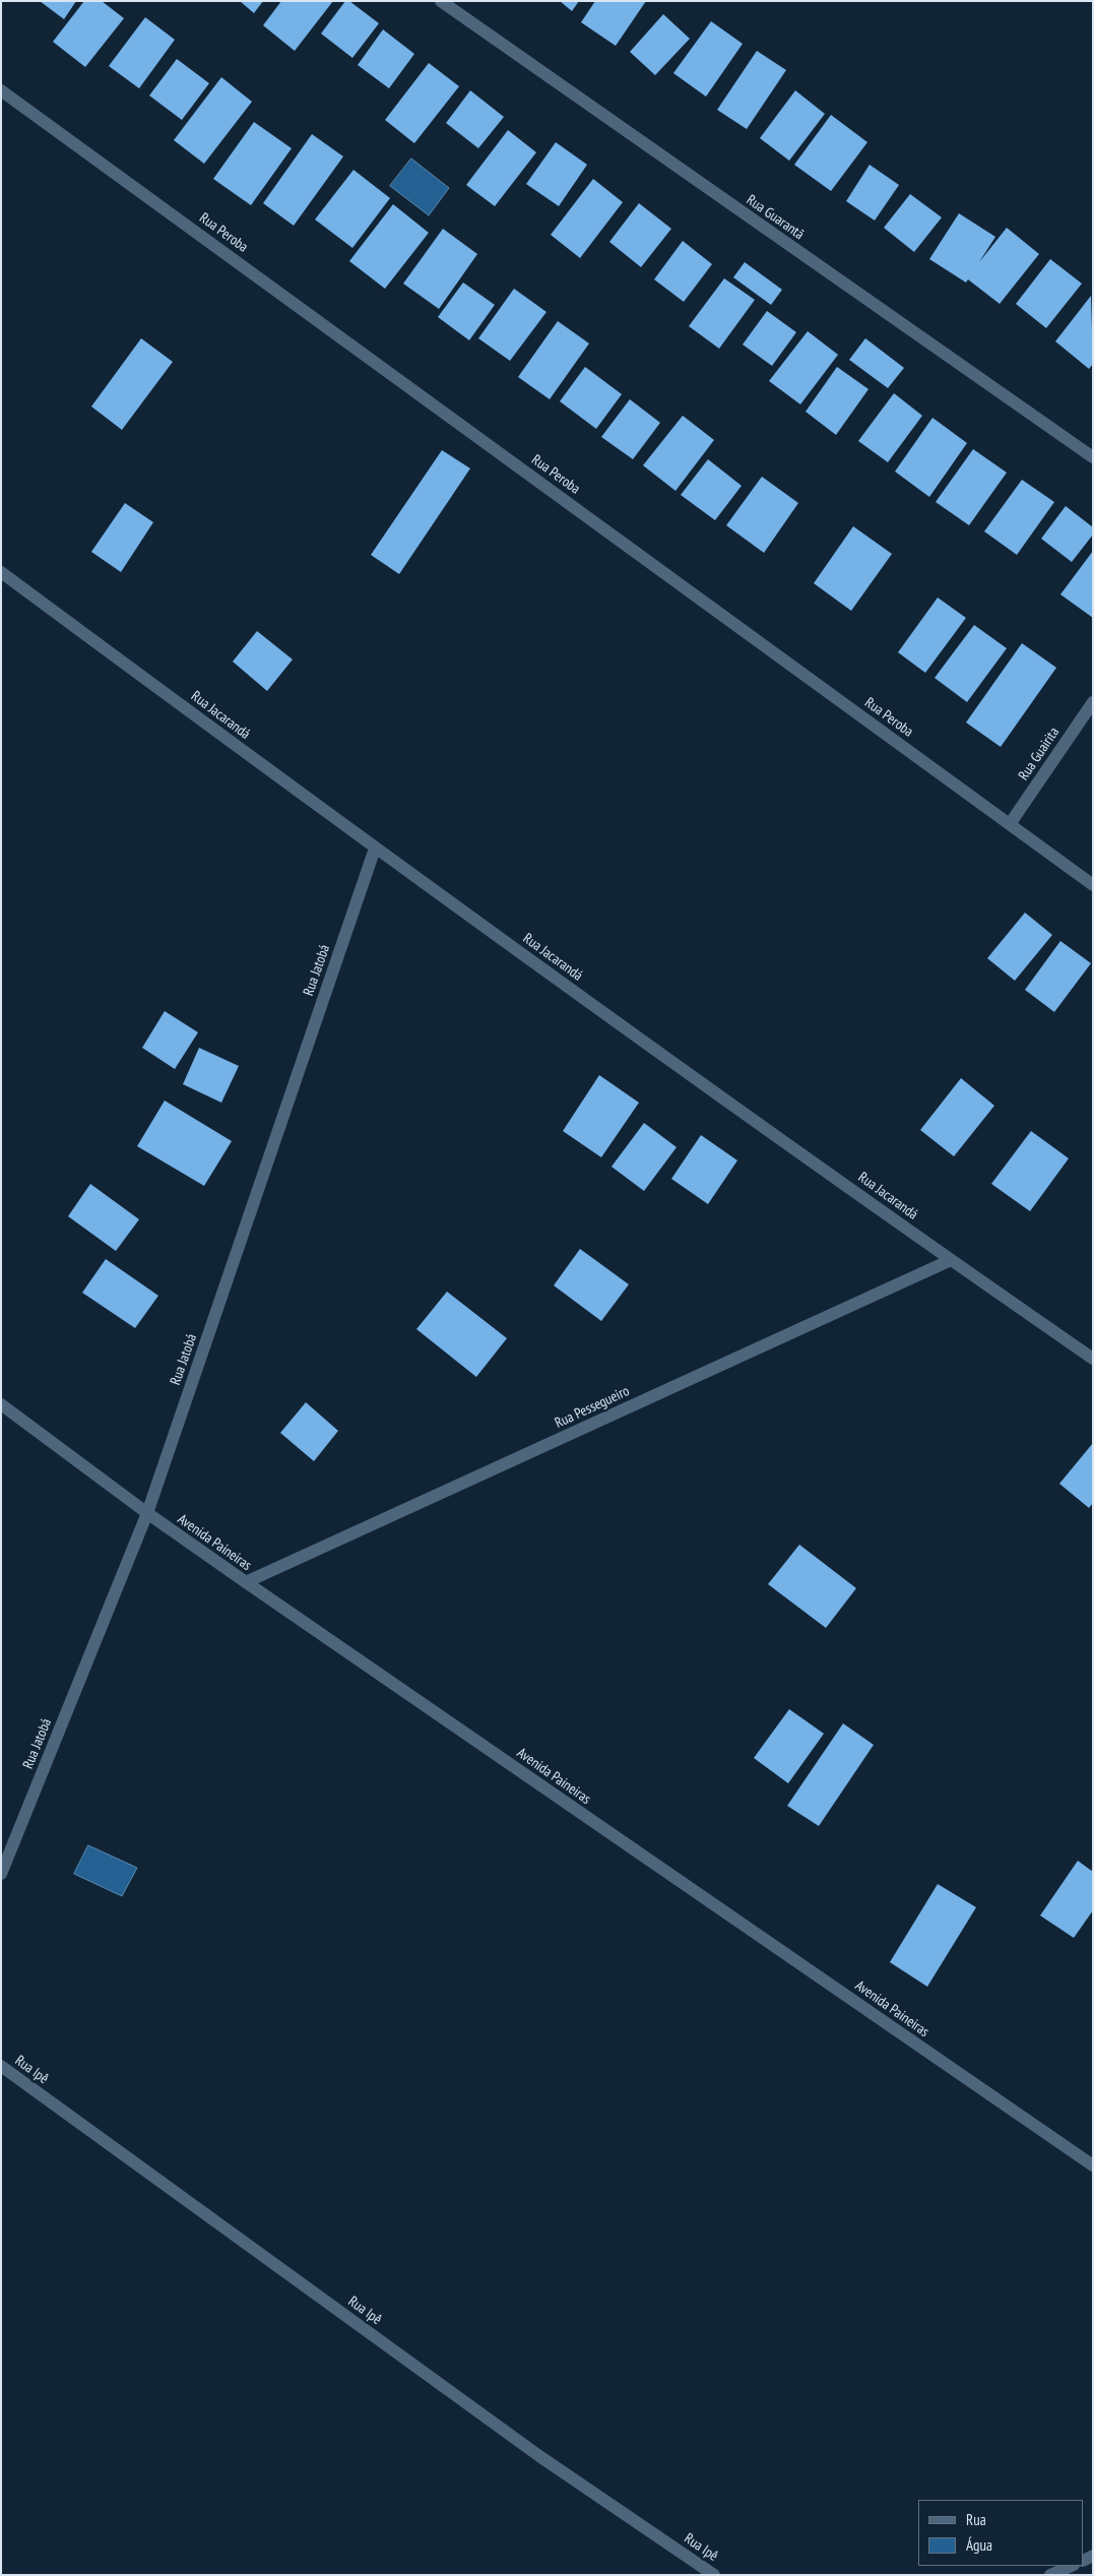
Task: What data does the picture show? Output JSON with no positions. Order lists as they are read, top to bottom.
{
  "streets": {
    "street": [
      "Rua Guarantã",
      "Rua Peroba",
      "Rua Jacarandá",
      "Rua Guairita",
      "Rua Jatobá",
      "Rua Pessegueiro",
      "Avenida Paineiras",
      "Rua Ipê"
    ]
  },
  "crossings": [
    ["Rua Peroba", "Rua Guairita"],
    ["Rua Jacarandá", "Rua Jatobá"],
    ["Rua Jacarandá", "Rua Pessegueiro"],
    ["Rua Jatobá", "Avenida Paineiras"],
    ["Rua Pessegueiro", "Avenida Paineiras"]
  ],
  "legend": ["Rua", "Água"]
}
